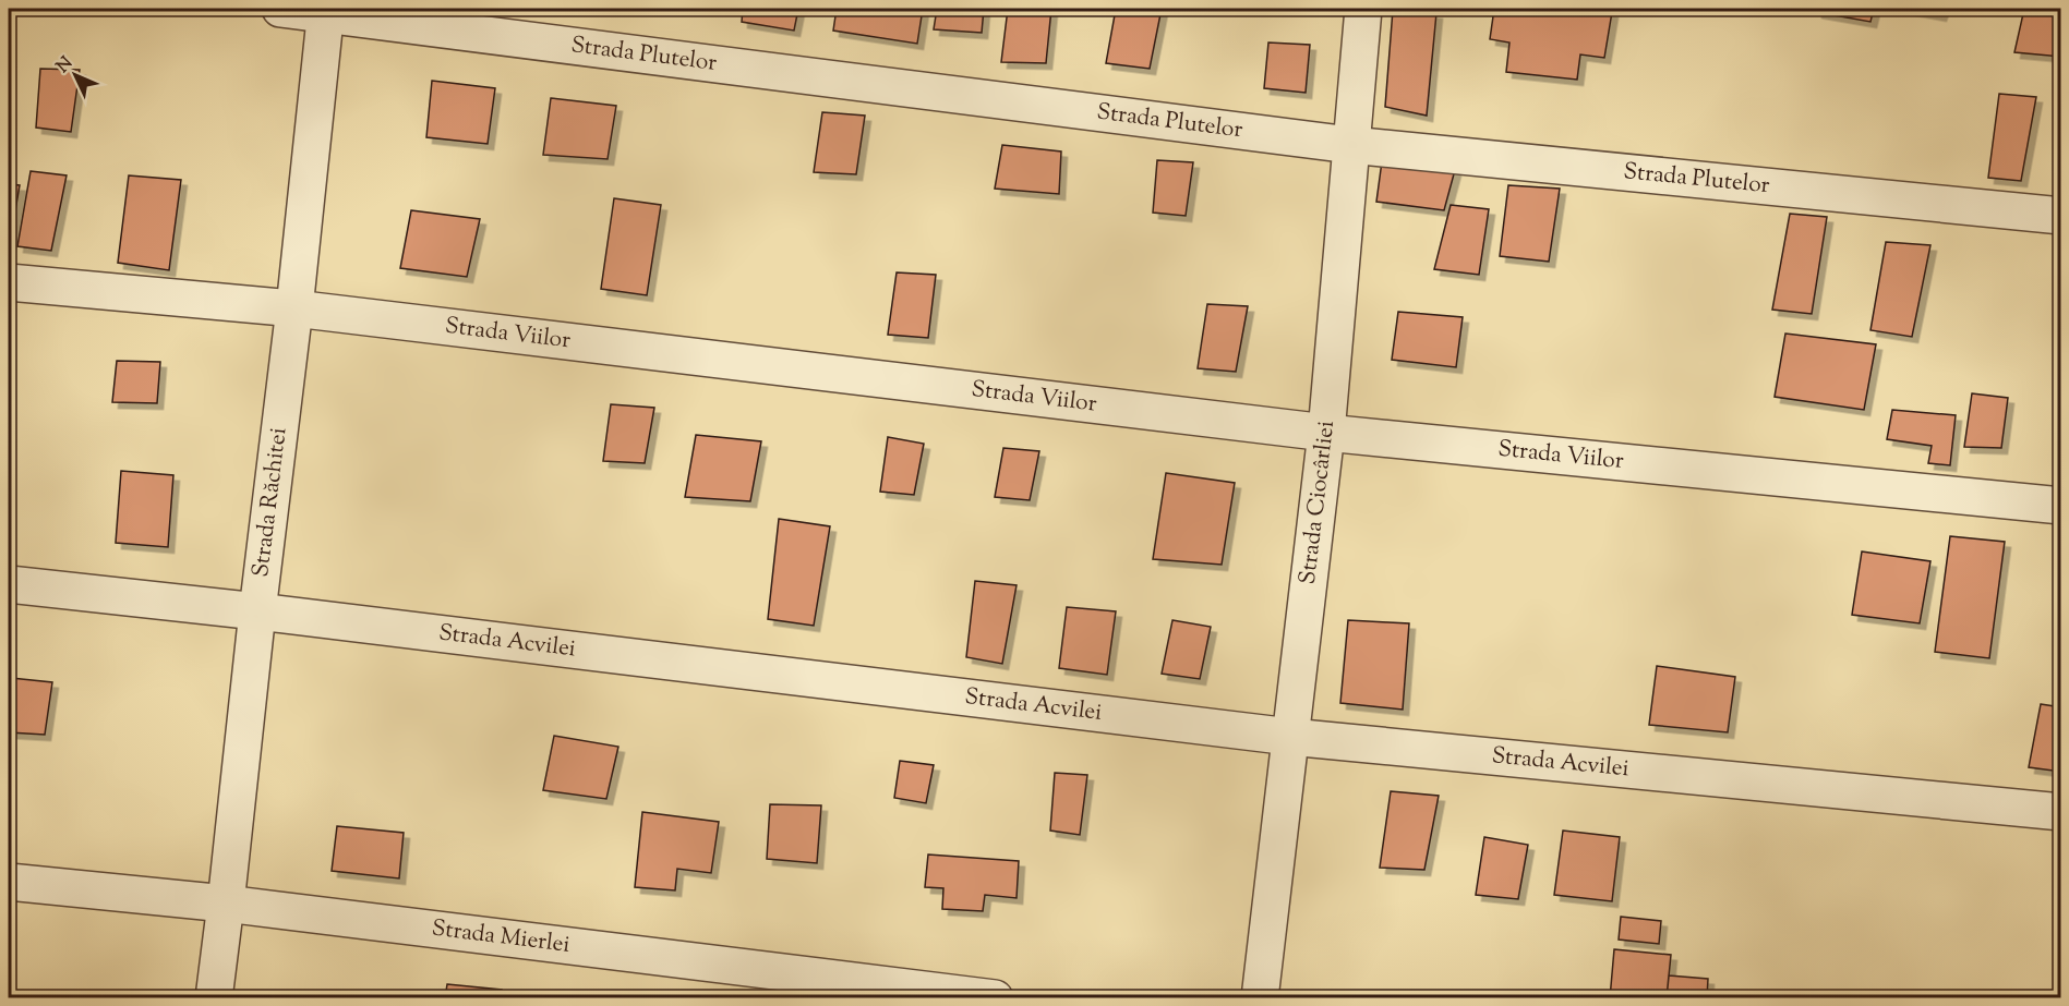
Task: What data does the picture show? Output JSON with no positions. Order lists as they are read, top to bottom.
{
  "streets": {
    "street": [
      "Strada Plutelor",
      "Strada Viilor",
      "Strada Răchitei",
      "Strada Ciocârliei",
      "Strada Acvilei",
      "Strada Mierlei"
    ]
  },
  "crossings": [
    ["Strada Plutelor", "Strada Răchitei"],
    ["Strada Plutelor", "Strada Ciocârliei"],
    ["Strada Viilor", "Strada Răchitei"],
    ["Strada Viilor", "Strada Ciocârliei"],
    ["Strada Răchitei", "Strada Acvilei"],
    ["Strada Răchitei", "Strada Mierlei"],
    ["Strada Ciocârliei", "Strada Acvilei"]
  ],
  "north": "top left"
}
